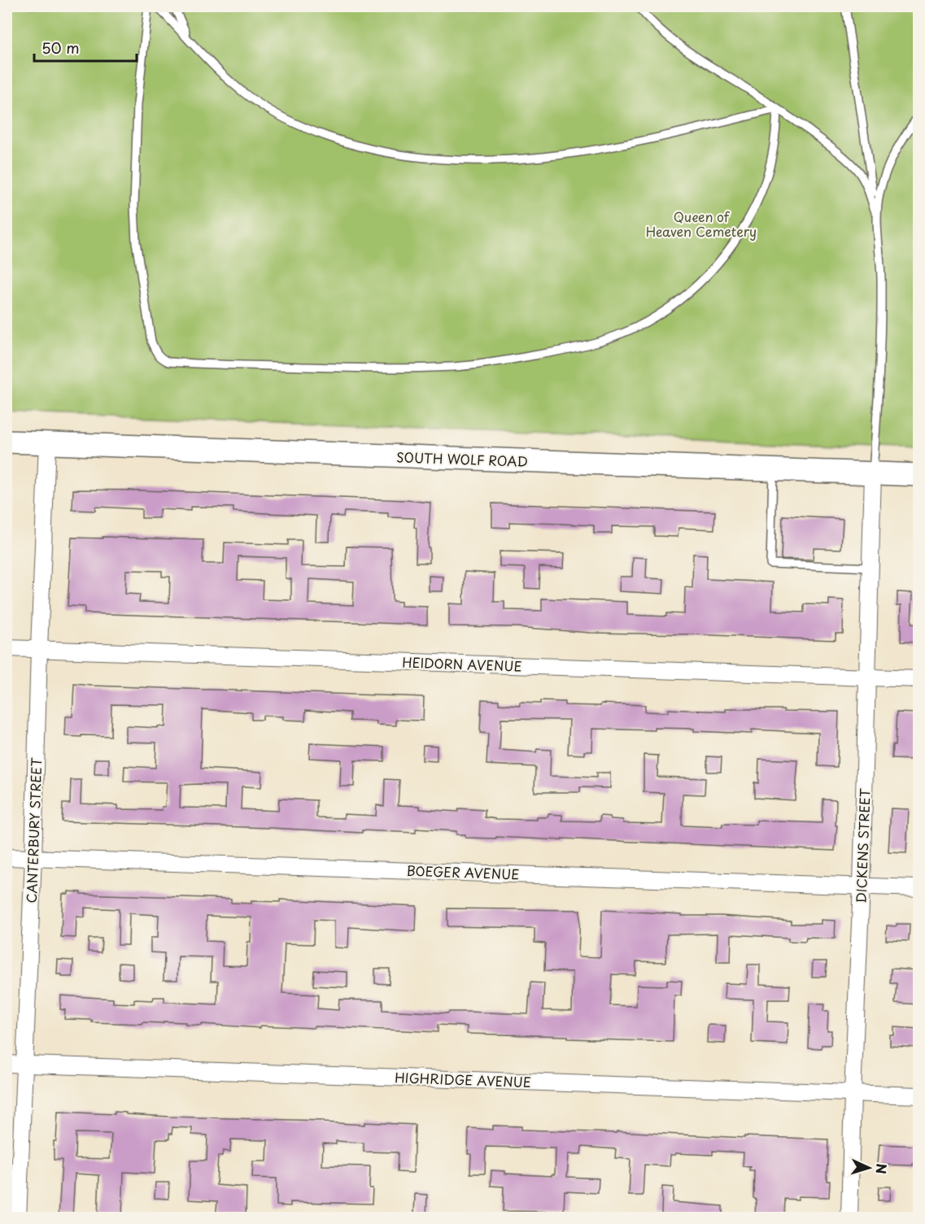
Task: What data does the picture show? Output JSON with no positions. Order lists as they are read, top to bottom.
{
  "streets": {
    "main road": ["SOUTH WOLF ROAD"],
    "street": [
      "HEIDORN AVENUE",
      "CANTERBURY STREET",
      "DICKENS STREET",
      "BOEGER AVENUE",
      "HIGHRIDGE AVENUE"
    ]
  },
  "crossings": [
    ["SOUTH WOLF ROAD", "CANTERBURY STREET"],
    ["SOUTH WOLF ROAD", "DICKENS STREET"],
    ["HEIDORN AVENUE", "CANTERBURY STREET"],
    ["HEIDORN AVENUE", "DICKENS STREET"],
    ["CANTERBURY STREET", "BOEGER AVENUE"],
    ["CANTERBURY STREET", "HIGHRIDGE AVENUE"],
    ["DICKENS STREET", "BOEGER AVENUE"],
    ["DICKENS STREET", "HIGHRIDGE AVENUE"]
  ],
  "parks": ["Queen of Heaven Cemetery"],
  "scale_bar": "50 m",
  "north": "right"
}
